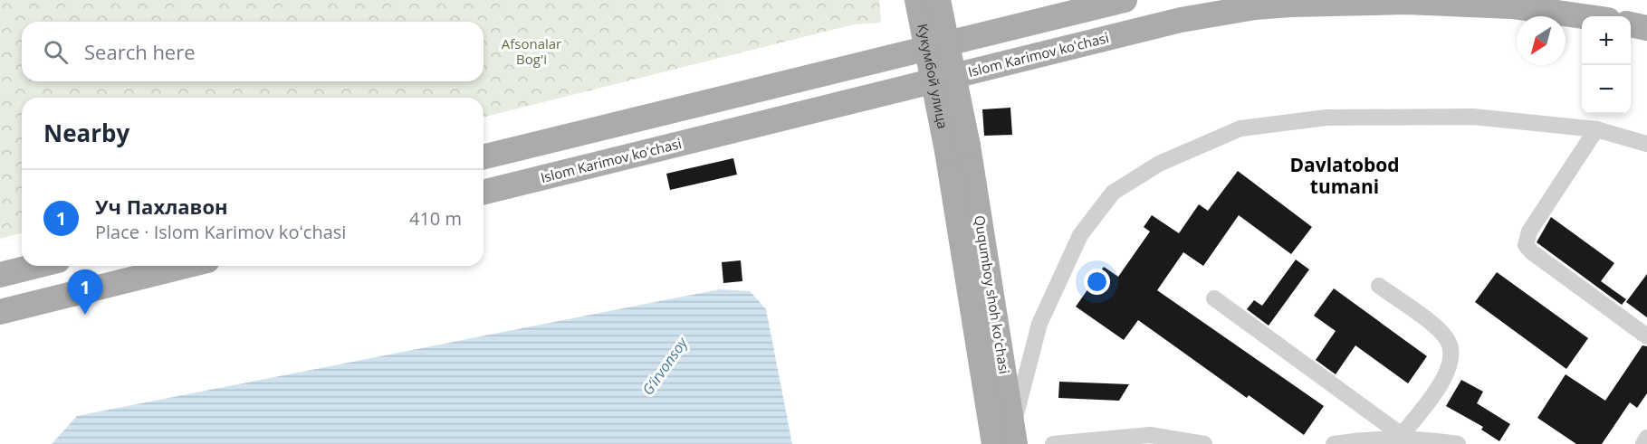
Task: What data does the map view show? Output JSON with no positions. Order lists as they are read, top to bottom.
{
  "streets": {
    "main road": ["Islom Karimov koʻchasi", "Кукумбой улица", "Ququmboy shoh koʻchasi"]
  },
  "crossings": [
    ["Кукумбой улица", "Ququmboy shoh koʻchasi"]
  ],
  "districts": ["Davlatobod tumani"],
  "water": ["G‘irvonsoy"],
  "parks": ["Afsonalar Bog'i"],
  "north": "bottom left",
  "page": {
    "map_buttons": ["+", "−"],
    "search": "Search here",
    "heading": "Nearby",
    "list": [
      {
        "mark": "1",
        "name": "Уч Пахлавон",
        "note": "Place · Islom Karimov koʻchasi",
        "value": "410 m"
      }
    ],
    "pins": "1"
  }
}
